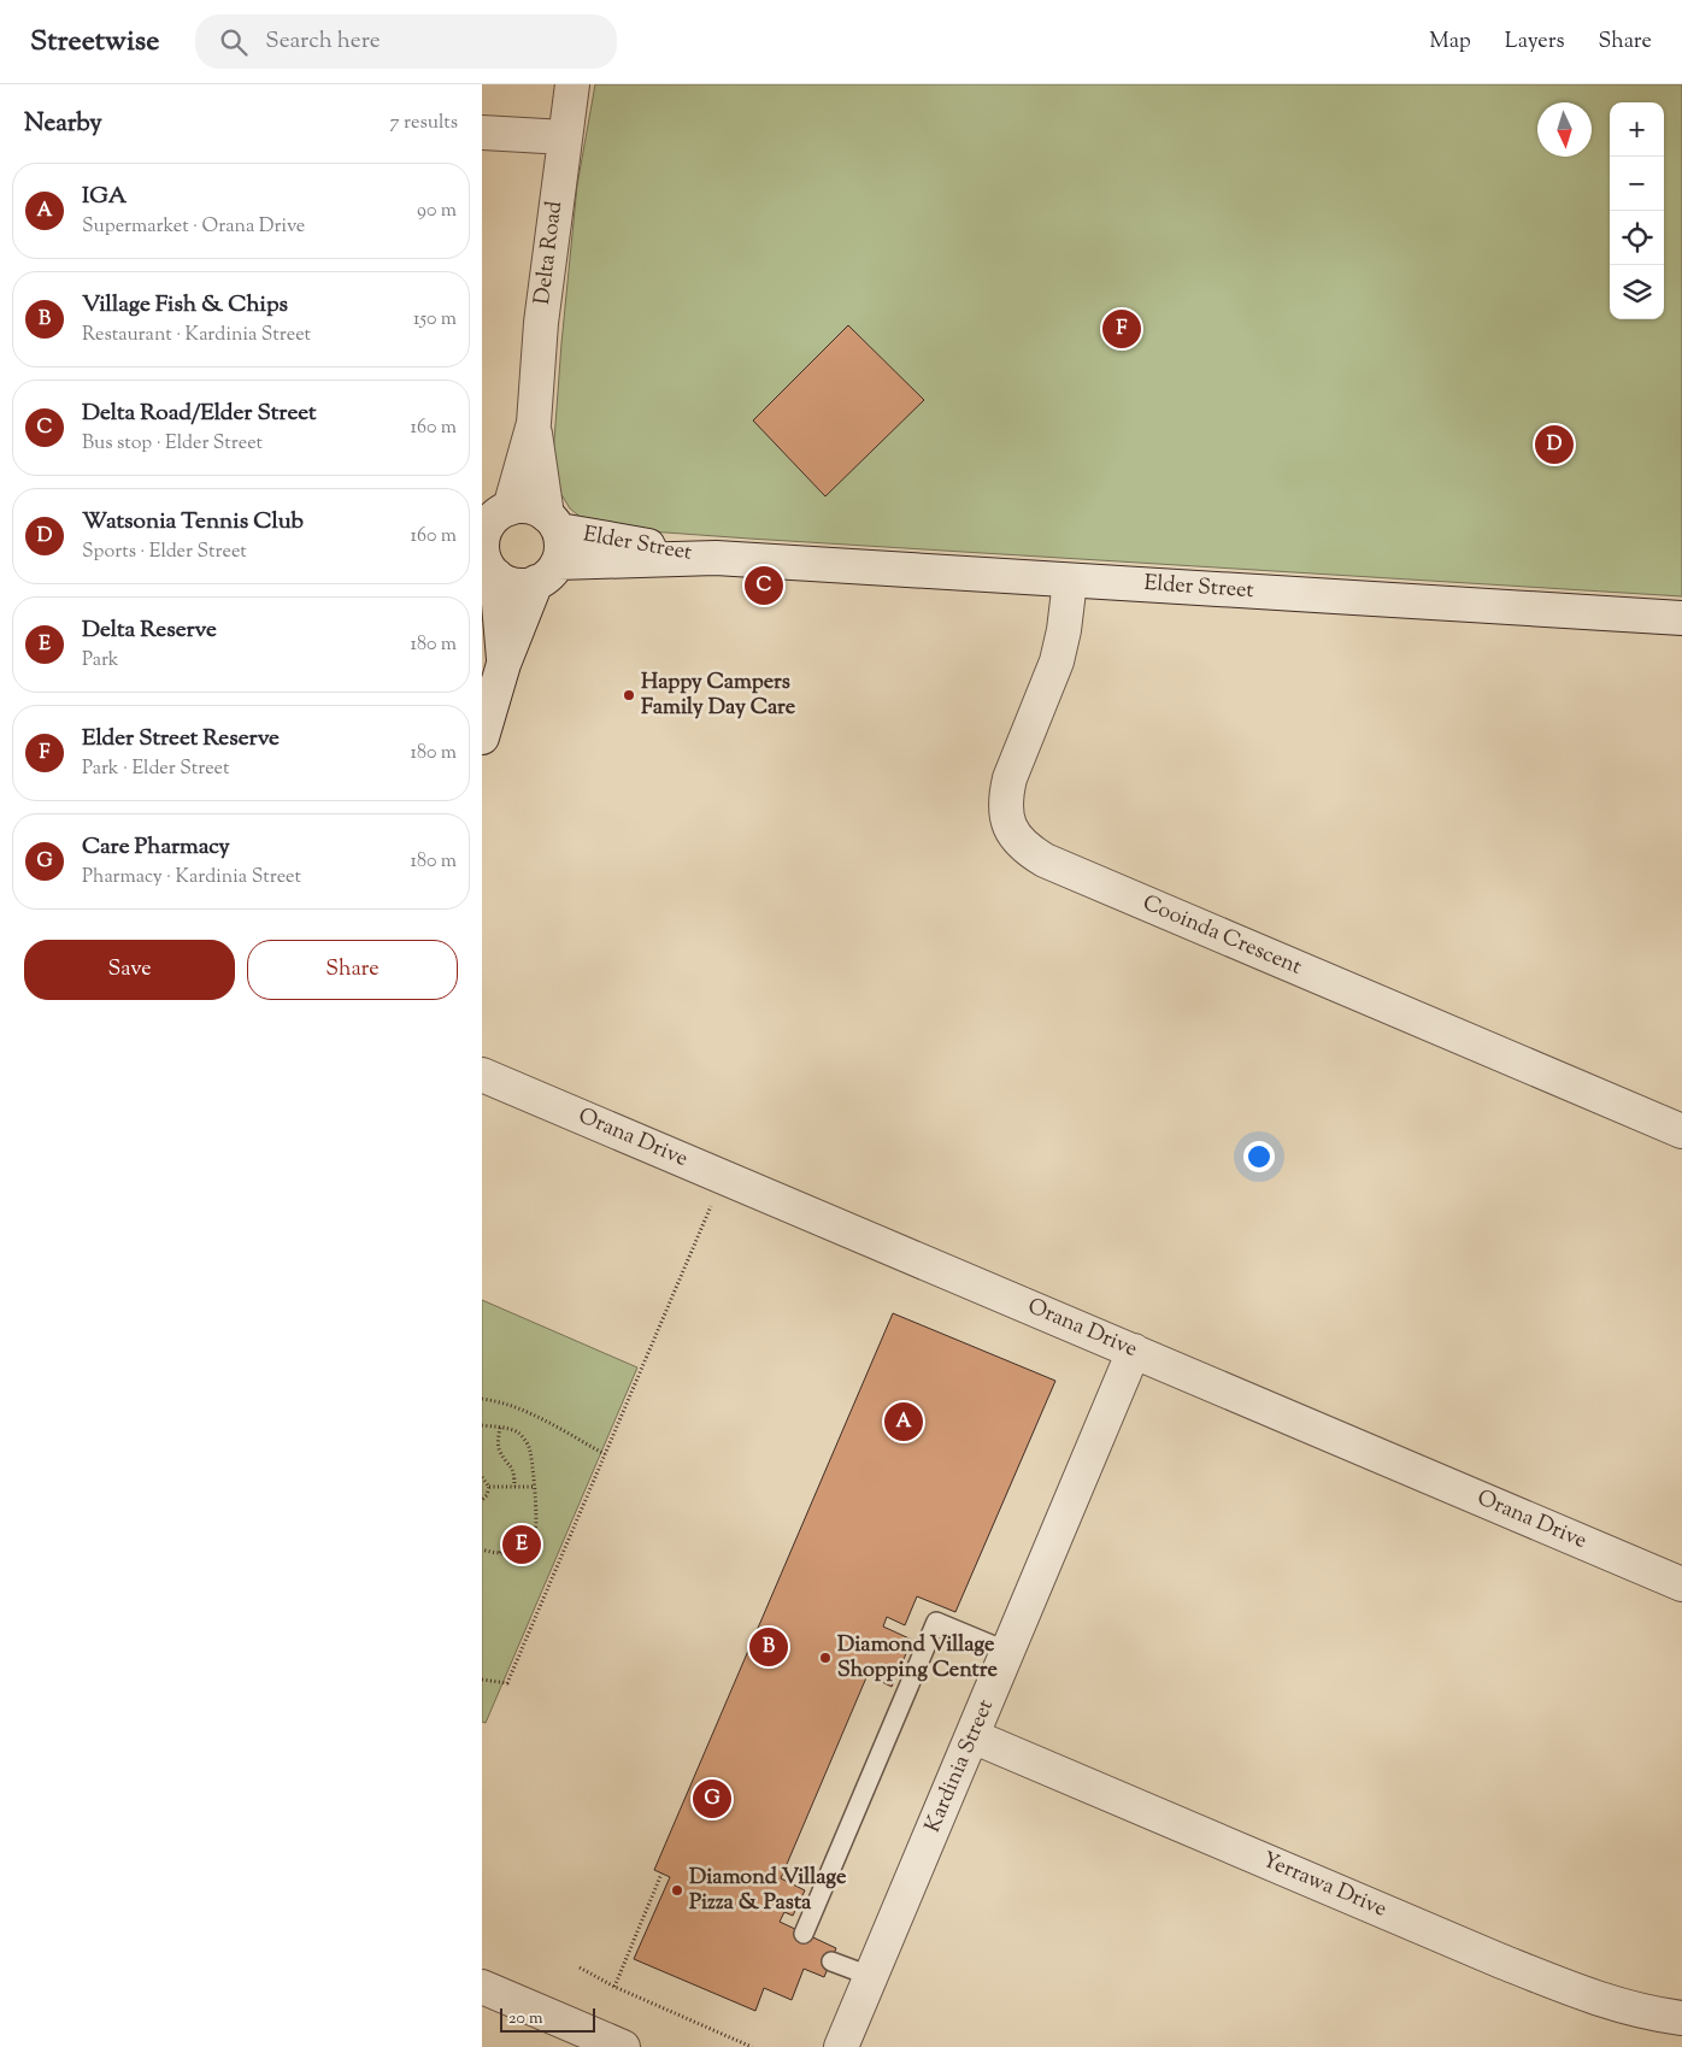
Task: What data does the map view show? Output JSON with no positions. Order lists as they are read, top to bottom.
{
  "streets": {
    "street": [
      "Delta Road",
      "Elder Street",
      "Cooinda Crescent",
      "Orana Drive",
      "Kardinia Street",
      "Yerrawa Drive"
    ]
  },
  "crossings": [
    ["Delta Road", "Elder Street"],
    ["Elder Street", "Cooinda Crescent"],
    ["Orana Drive", "Kardinia Street"],
    ["Kardinia Street", "Yerrawa Drive"]
  ],
  "places": ["Happy Campers Family Day Care", "Diamond Village Shopping Centre", "Diamond Village Pizza & Pasta"],
  "scale_bar": "20 m",
  "north": "bottom",
  "page": {
    "header": "Streetwise",
    "search": "Search here",
    "nav": ["Map", "Layers", "Share"],
    "heading": ["Nearby", "7 results"],
    "map_buttons": ["+", "−"],
    "list": [
      {
        "mark": "A",
        "name": "IGA",
        "note": "Supermarket · Orana Drive",
        "value": "90 m"
      },
      {
        "mark": "B",
        "name": "Village Fish & Chips",
        "note": "Restaurant · Kardinia Street",
        "value": "150 m"
      },
      {
        "mark": "C",
        "name": "Delta Road/Elder Street",
        "note": "Bus stop · Elder Street",
        "value": "160 m"
      },
      {
        "mark": "D",
        "name": "Watsonia Tennis Club",
        "note": "Sports · Elder Street",
        "value": "160 m"
      },
      {
        "mark": "E",
        "name": "Delta Reserve",
        "note": "Park",
        "value": "180 m"
      },
      {
        "mark": "F",
        "name": "Elder Street Reserve",
        "note": "Park · Elder Street",
        "value": "180 m"
      },
      {
        "mark": "G",
        "name": "Care Pharmacy",
        "note": "Pharmacy · Kardinia Street",
        "value": "180 m"
      }
    ],
    "pins": [
      "F",
      "D",
      "C",
      "A",
      "E",
      "B",
      "G"
    ],
    "buttons": ["Save", "Share"],
    "scale": "20 m"
  }
}
